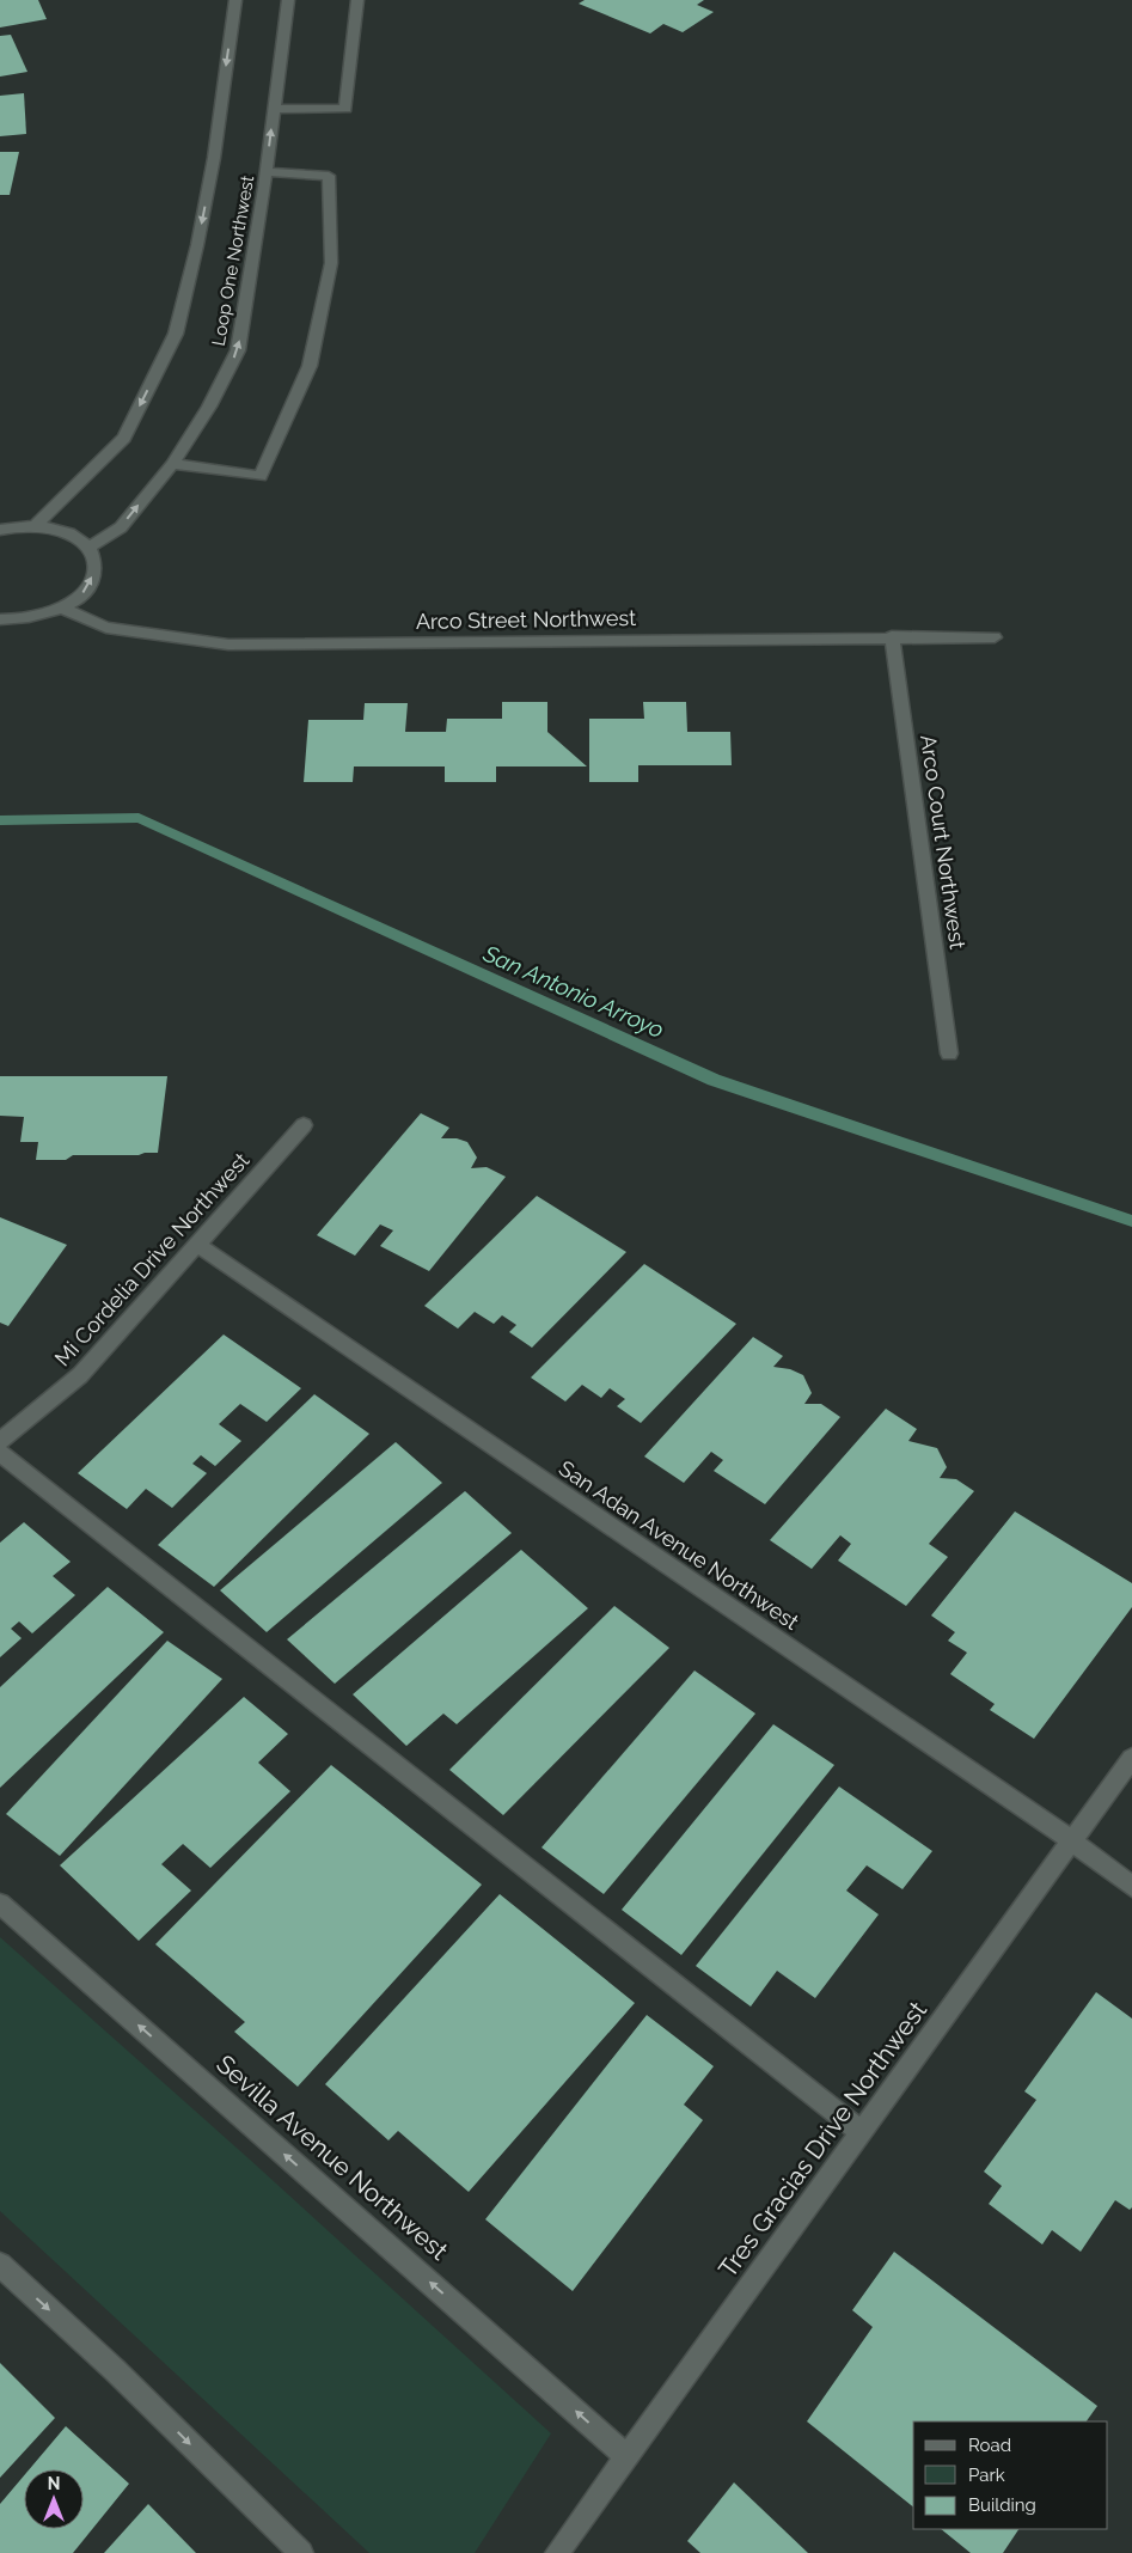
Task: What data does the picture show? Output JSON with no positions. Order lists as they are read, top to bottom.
{
  "streets": {
    "street": [
      "Loop One Northwest",
      "Arco Street Northwest",
      "Arco Court Northwest",
      "Mi Cordelia Drive Northwest",
      "San Adan Avenue Northwest",
      "Tres Gracias Drive Northwest",
      "Sevilla Avenue Northwest"
    ]
  },
  "crossings": [
    ["Arco Street Northwest", "Arco Court Northwest"],
    ["Mi Cordelia Drive Northwest", "San Adan Avenue Northwest"],
    ["San Adan Avenue Northwest", "Tres Gracias Drive Northwest"],
    ["Tres Gracias Drive Northwest", "Sevilla Avenue Northwest"]
  ],
  "one_way": ["Sevilla Avenue Northwest"],
  "water": ["San Antonio Arroyo"],
  "legend": ["Road", "Park", "Building"],
  "north": "top"
}
